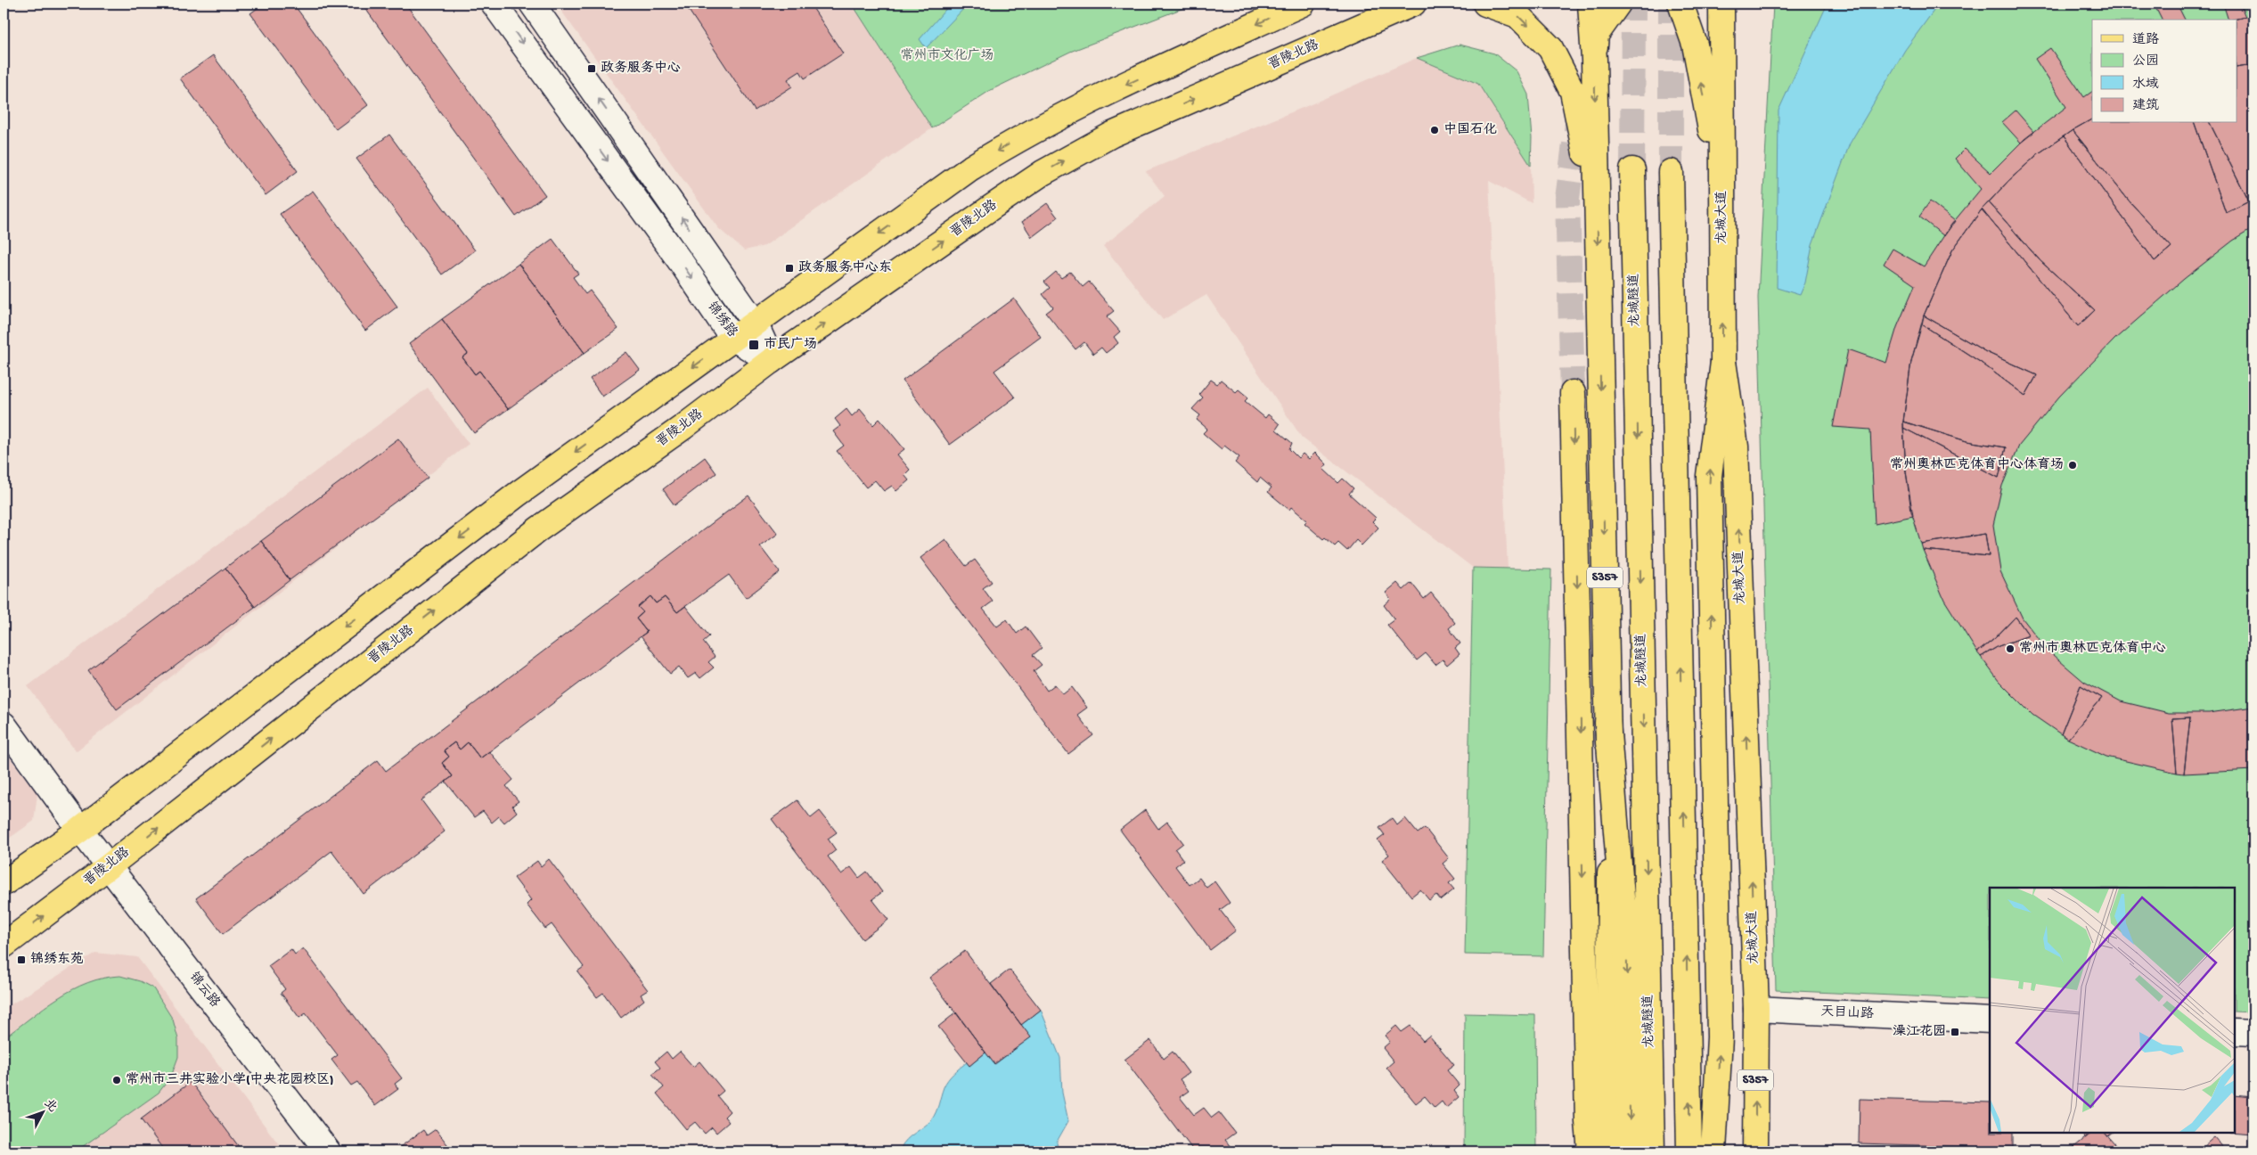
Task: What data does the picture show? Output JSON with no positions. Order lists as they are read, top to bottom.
{
  "streets": {
    "main road": [
      "晋陵北路",
      "龙城大道",
      "龙城隧道",
      "S357"
    ],
    "street": ["锦绣路", "锦云路", "天目山路"]
  },
  "crossings": [
    ["晋陵北路", "锦绣路"],
    ["晋陵北路", "锦云路"],
    ["龙城大道", "天目山路"]
  ],
  "parks": ["常州市文化广场"],
  "places": {
    "transit": [
      "政务服务中心",
      "政务服务中心东",
      "市民广场",
      "锦绣东苑",
      "澡江花园"
    ],
    "other": [
      "中国石化",
      "常州奥林匹克体育中心体育场",
      "常州市奥林匹克体育中心",
      "常州市三井实验小学(中央花园校区)"
    ]
  },
  "legend": [
    "道路",
    "公园",
    "水域",
    "建筑"
  ],
  "north": "top right"
}
